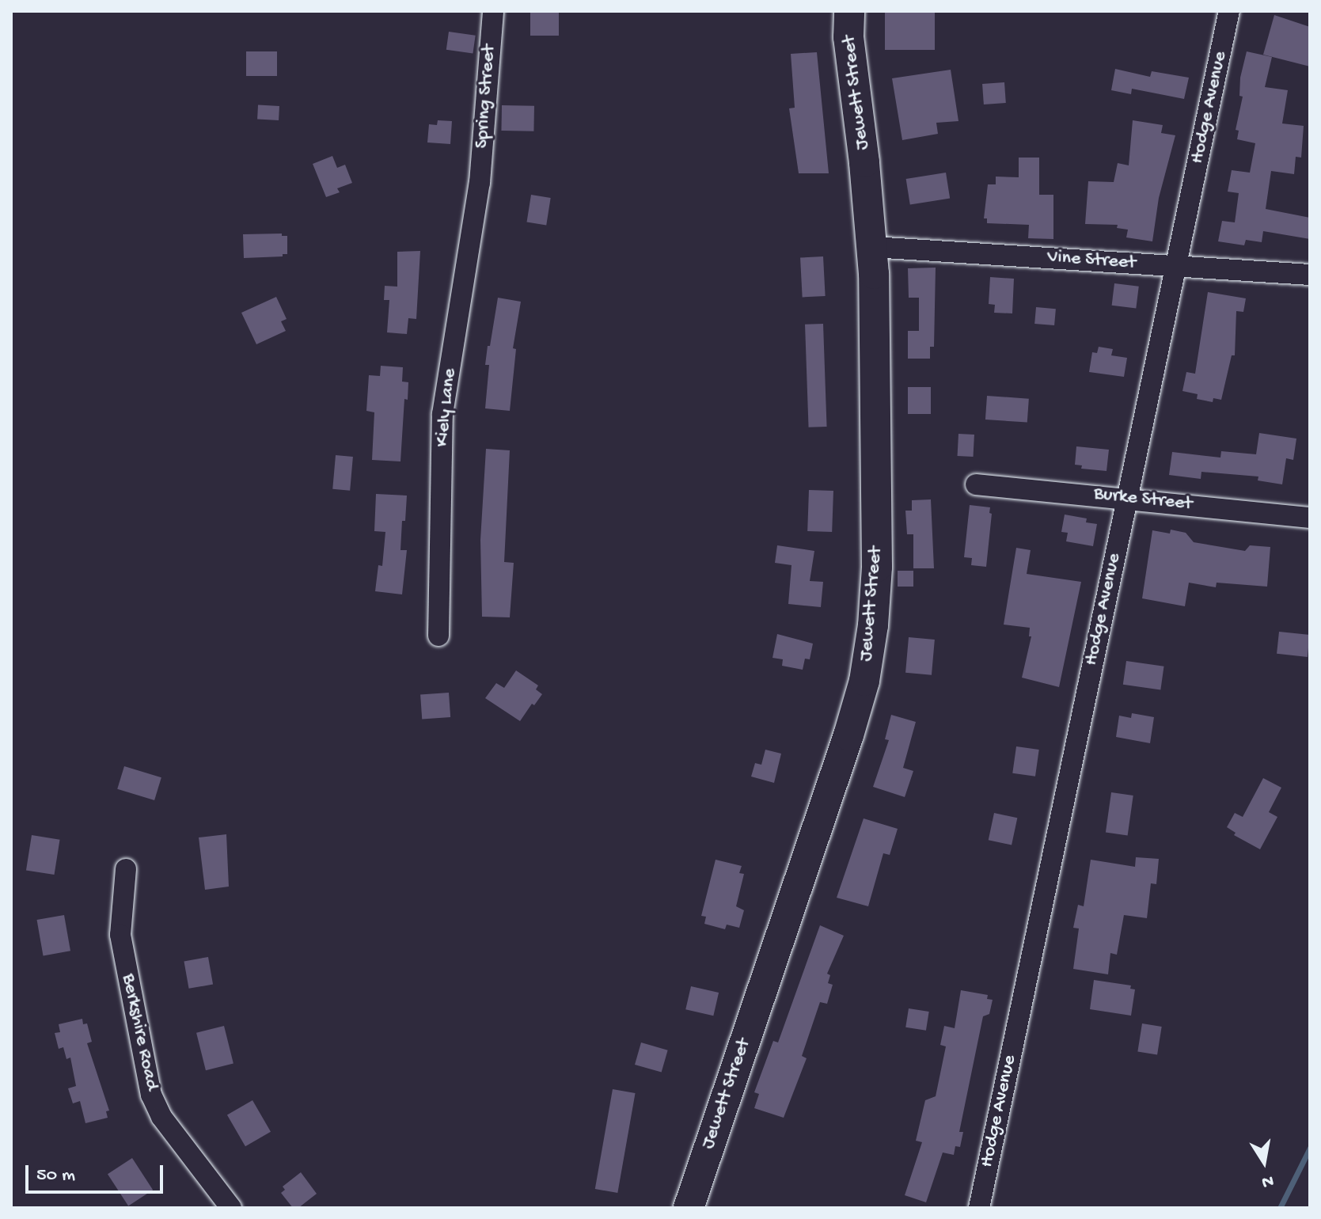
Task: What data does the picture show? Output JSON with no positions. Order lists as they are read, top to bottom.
{
  "streets": {
    "street": [
      "Jewett Street",
      "Spring Street",
      "Hodge Avenue",
      "Vine Street",
      "Kiely Lane",
      "Burke Street",
      "Berkshire Road"
    ]
  },
  "crossings": [
    ["Jewett Street", "Vine Street"],
    ["Spring Street", "Kiely Lane"],
    ["Hodge Avenue", "Vine Street"],
    ["Hodge Avenue", "Burke Street"]
  ],
  "scale_bar": "50 m",
  "north": "bottom"
}
